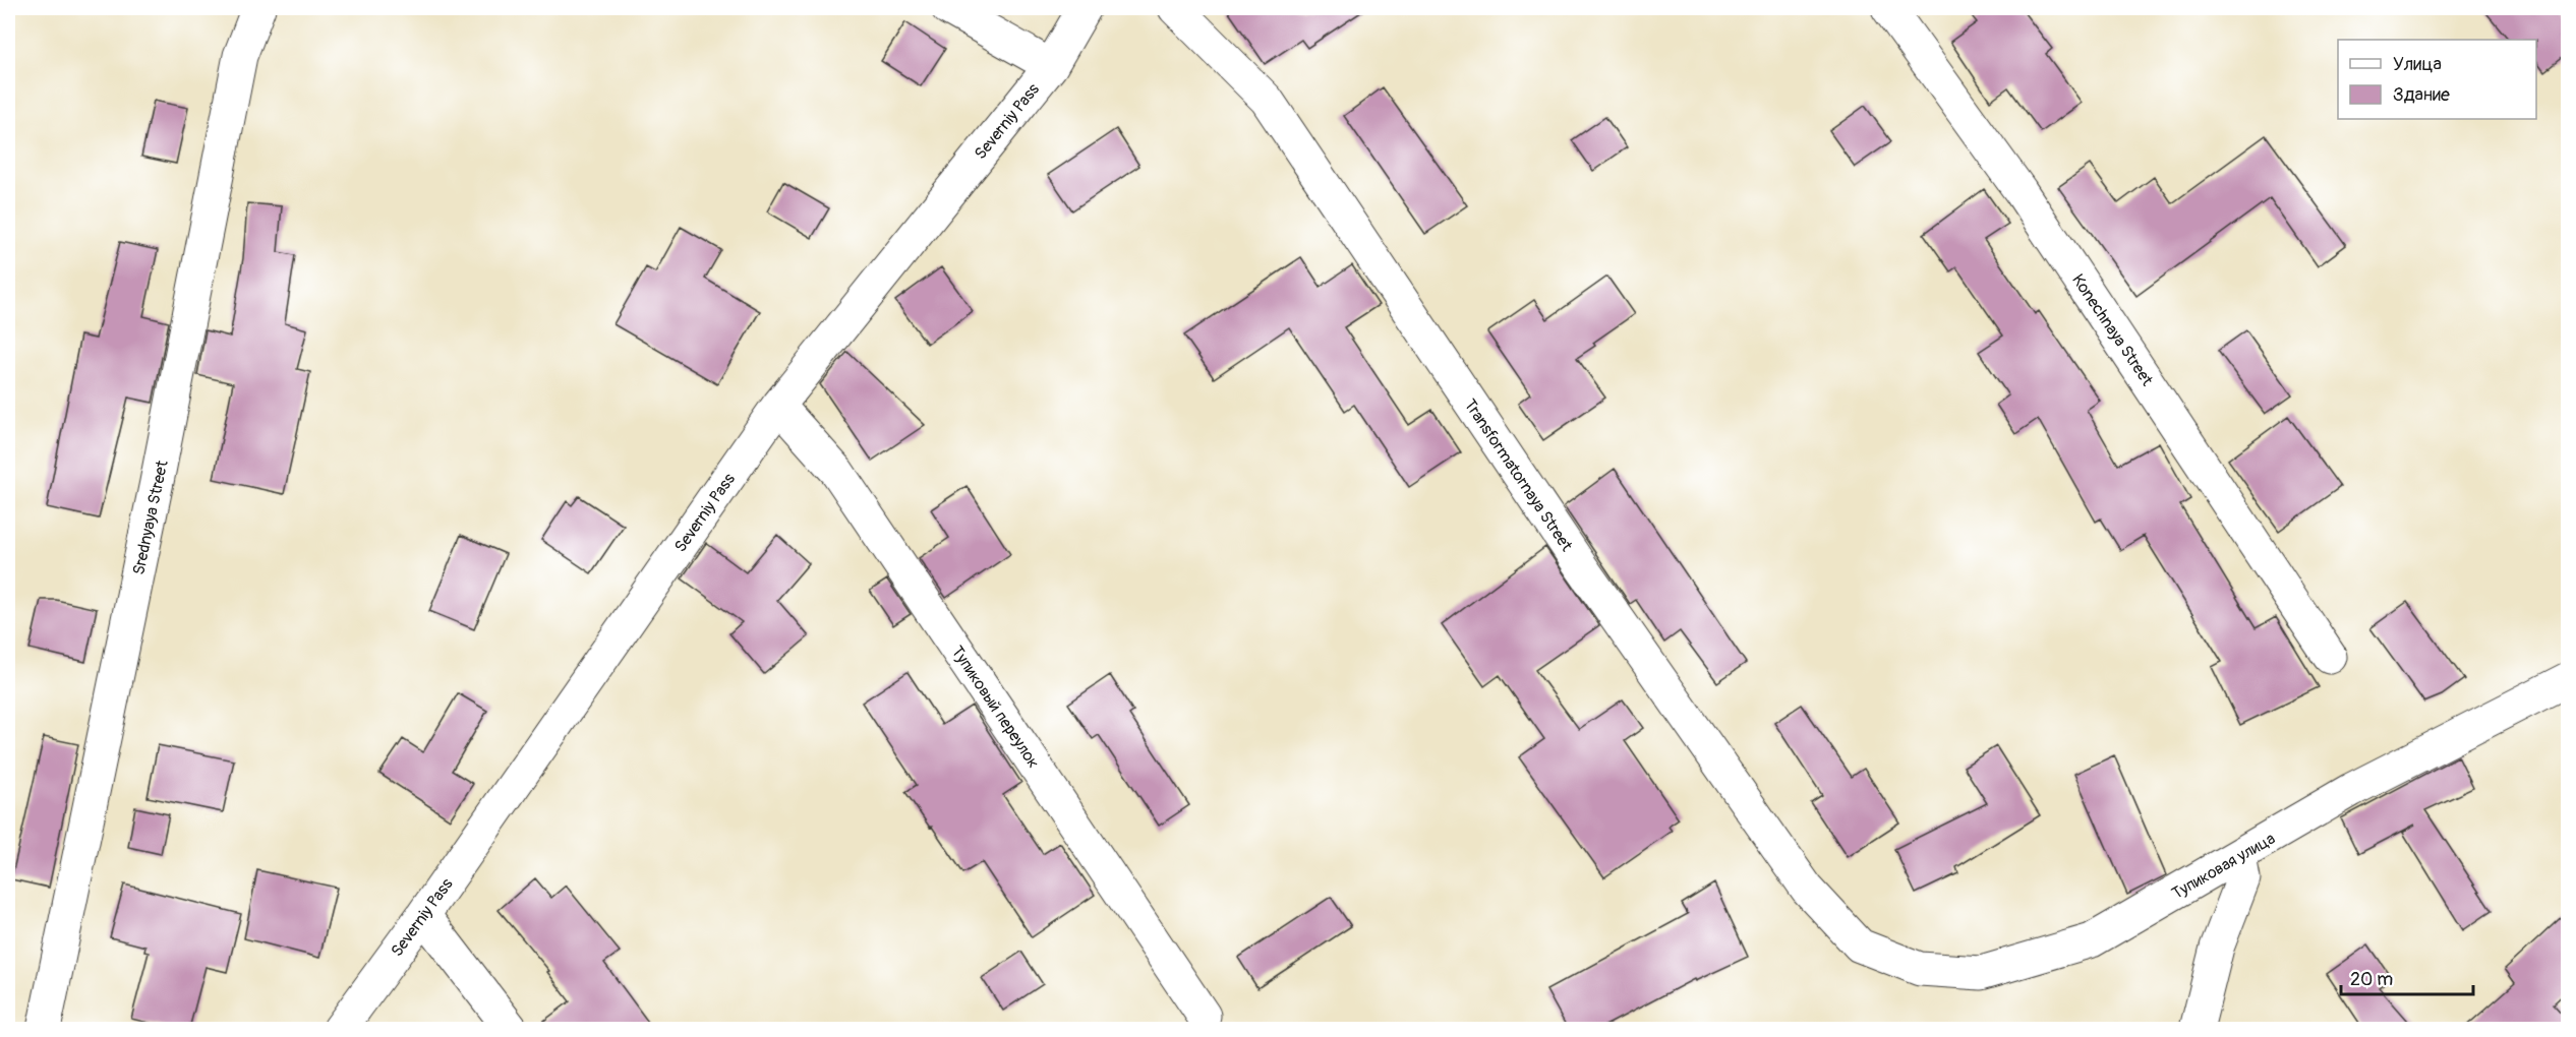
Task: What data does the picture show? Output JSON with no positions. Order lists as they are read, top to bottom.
{
  "streets": {
    "street": [
      "Severniy Pass",
      "Konechnaya Street",
      "Transformatornaya Street",
      "Srednyaya Street",
      "Тупиковый переулок",
      "Тупиковая улица"
    ]
  },
  "crossings": [
    ["Severniy Pass", "Тупиковый переулок"],
    ["Transformatornaya Street", "Тупиковая улица"]
  ],
  "legend": ["Улица", "Здание"],
  "scale_bar": "20 m"
}
